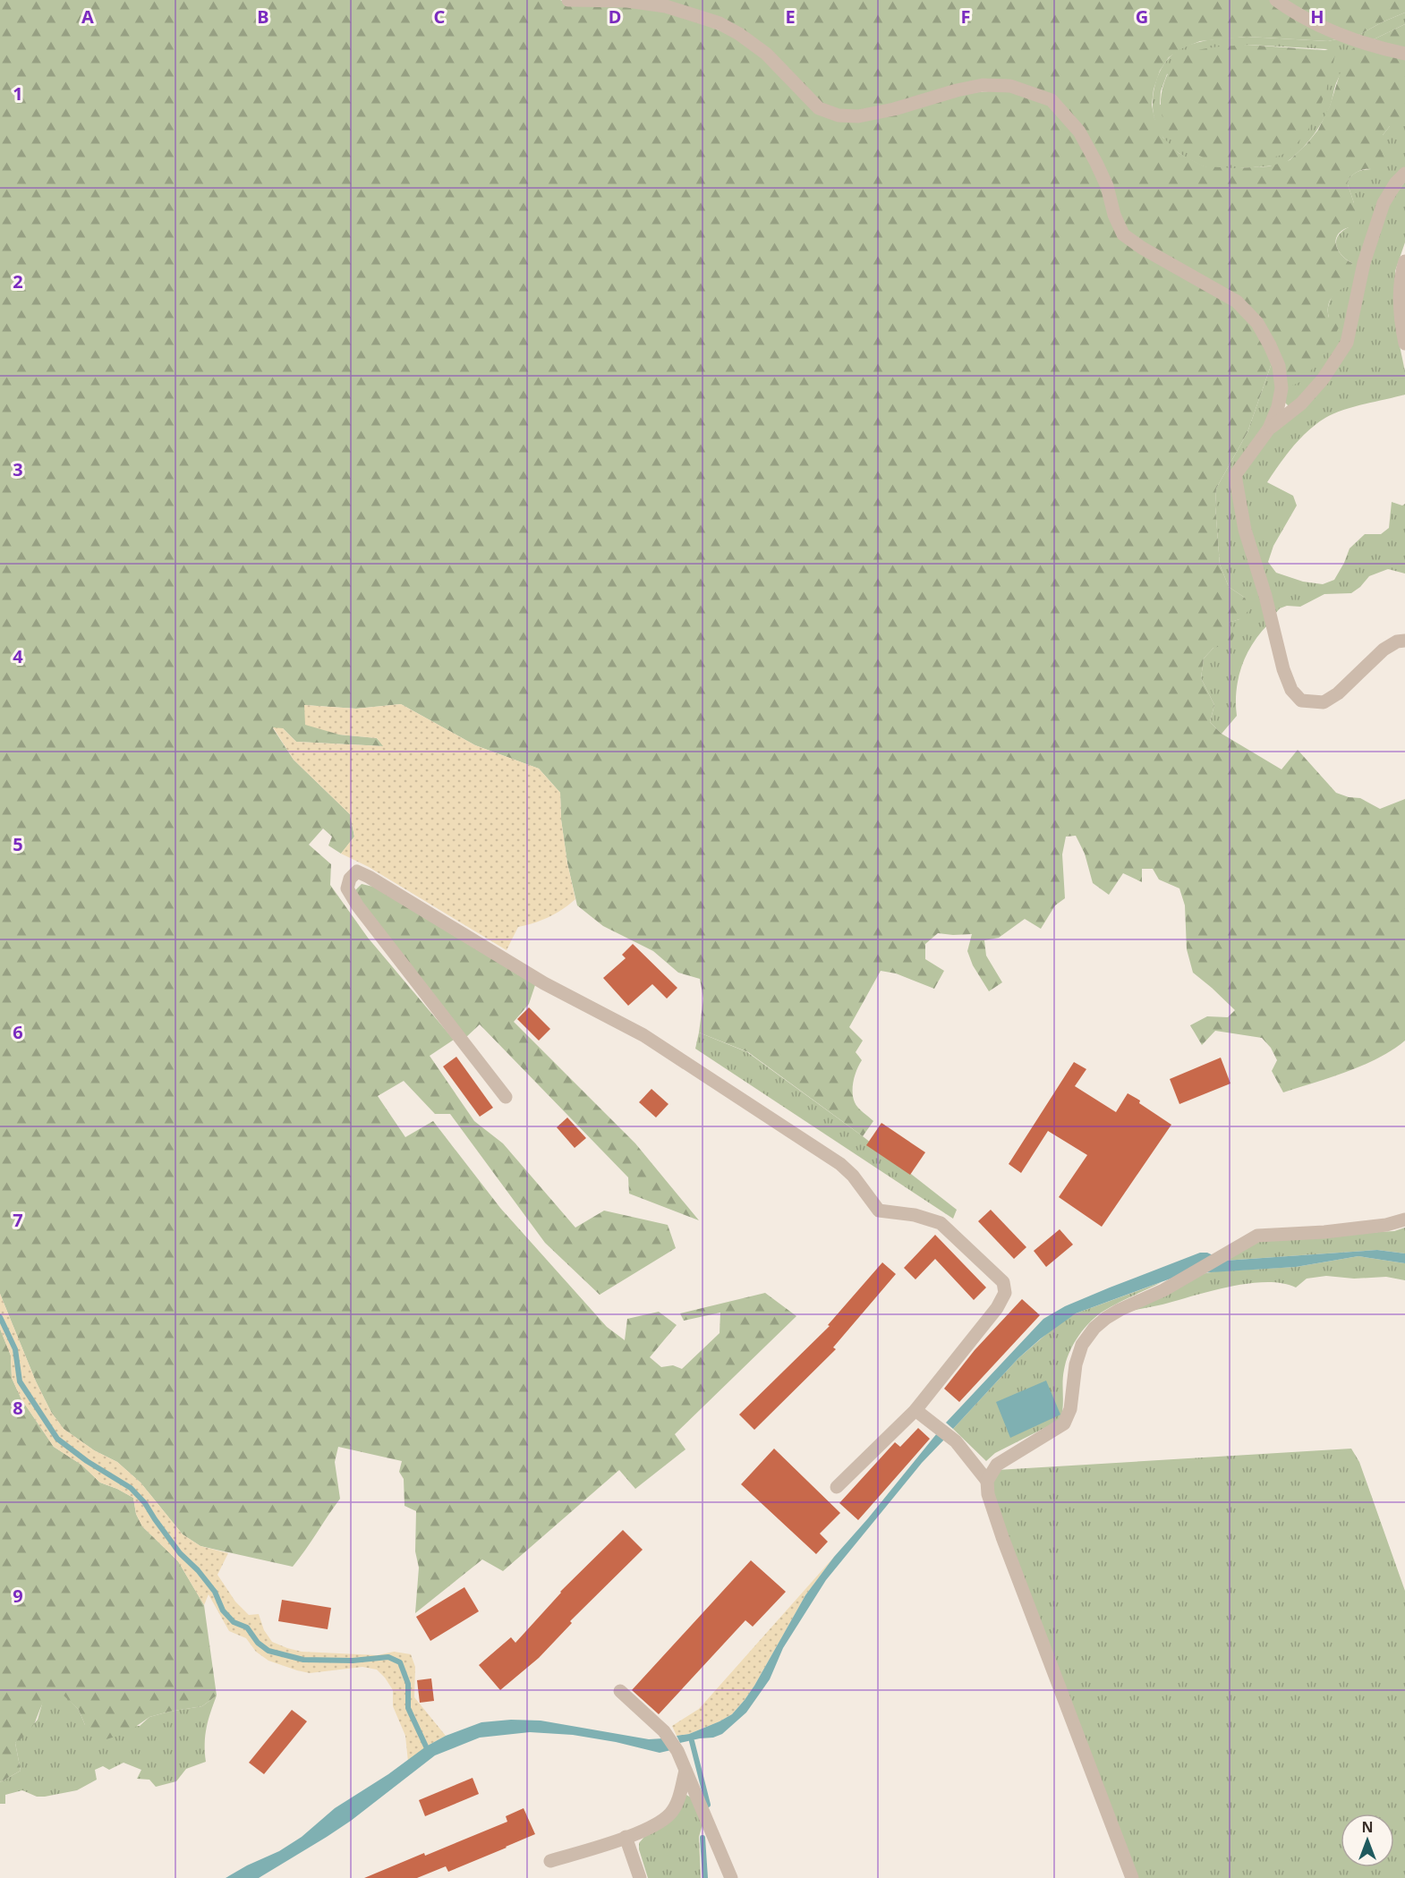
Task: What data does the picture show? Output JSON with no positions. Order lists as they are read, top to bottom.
{
  "north": "top",
  "grid": {
    "columns": [
      "A",
      "B",
      "C",
      "D",
      "E",
      "F",
      "G",
      "H"
    ],
    "rows": [
      "1",
      "2",
      "3",
      "4",
      "5",
      "6",
      "7",
      "8",
      "9"
    ]
  }
}
